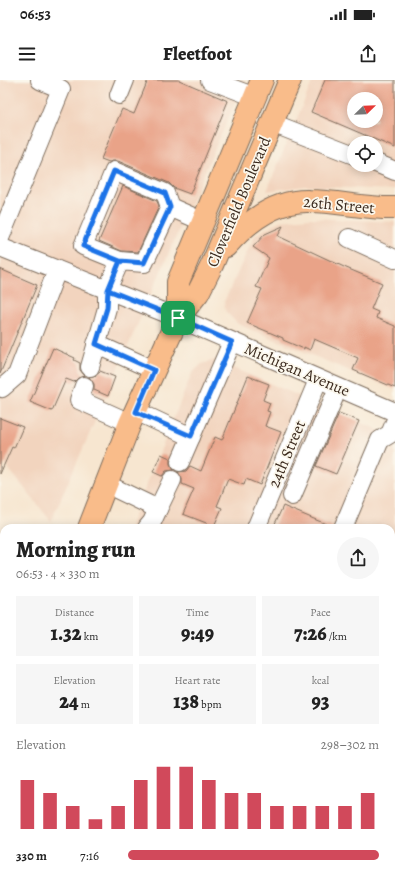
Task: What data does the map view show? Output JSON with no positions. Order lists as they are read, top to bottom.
{
  "streets": {
    "main road": ["Cloverfield Boulevard", "26th Street"],
    "street": ["Michigan Avenue", "24th Street"]
  },
  "crossings": [
    ["Cloverfield Boulevard", "26th Street"],
    ["Cloverfield Boulevard", "Michigan Avenue"],
    ["Michigan Avenue", "24th Street"]
  ],
  "north": "top right",
  "page": {
    "status": "06:53",
    "header": "Fleetfoot",
    "heading": ["Morning run", "06:53 · 4 × 330 m"],
    "stats": [
      ["Distance", "1.32 km"],
      ["Time", "9:49"],
      ["Pace", "7:26 /km"],
      ["Elevation", "24 m"],
      ["Heart rate", "138 bpm"],
      ["kcal", "93"]
    ],
    "chart": ["Elevation", "298–302 m"],
    "list": [
      {
        "name": "330 m",
        "note": "7:16"
      }
    ]
  }
}
